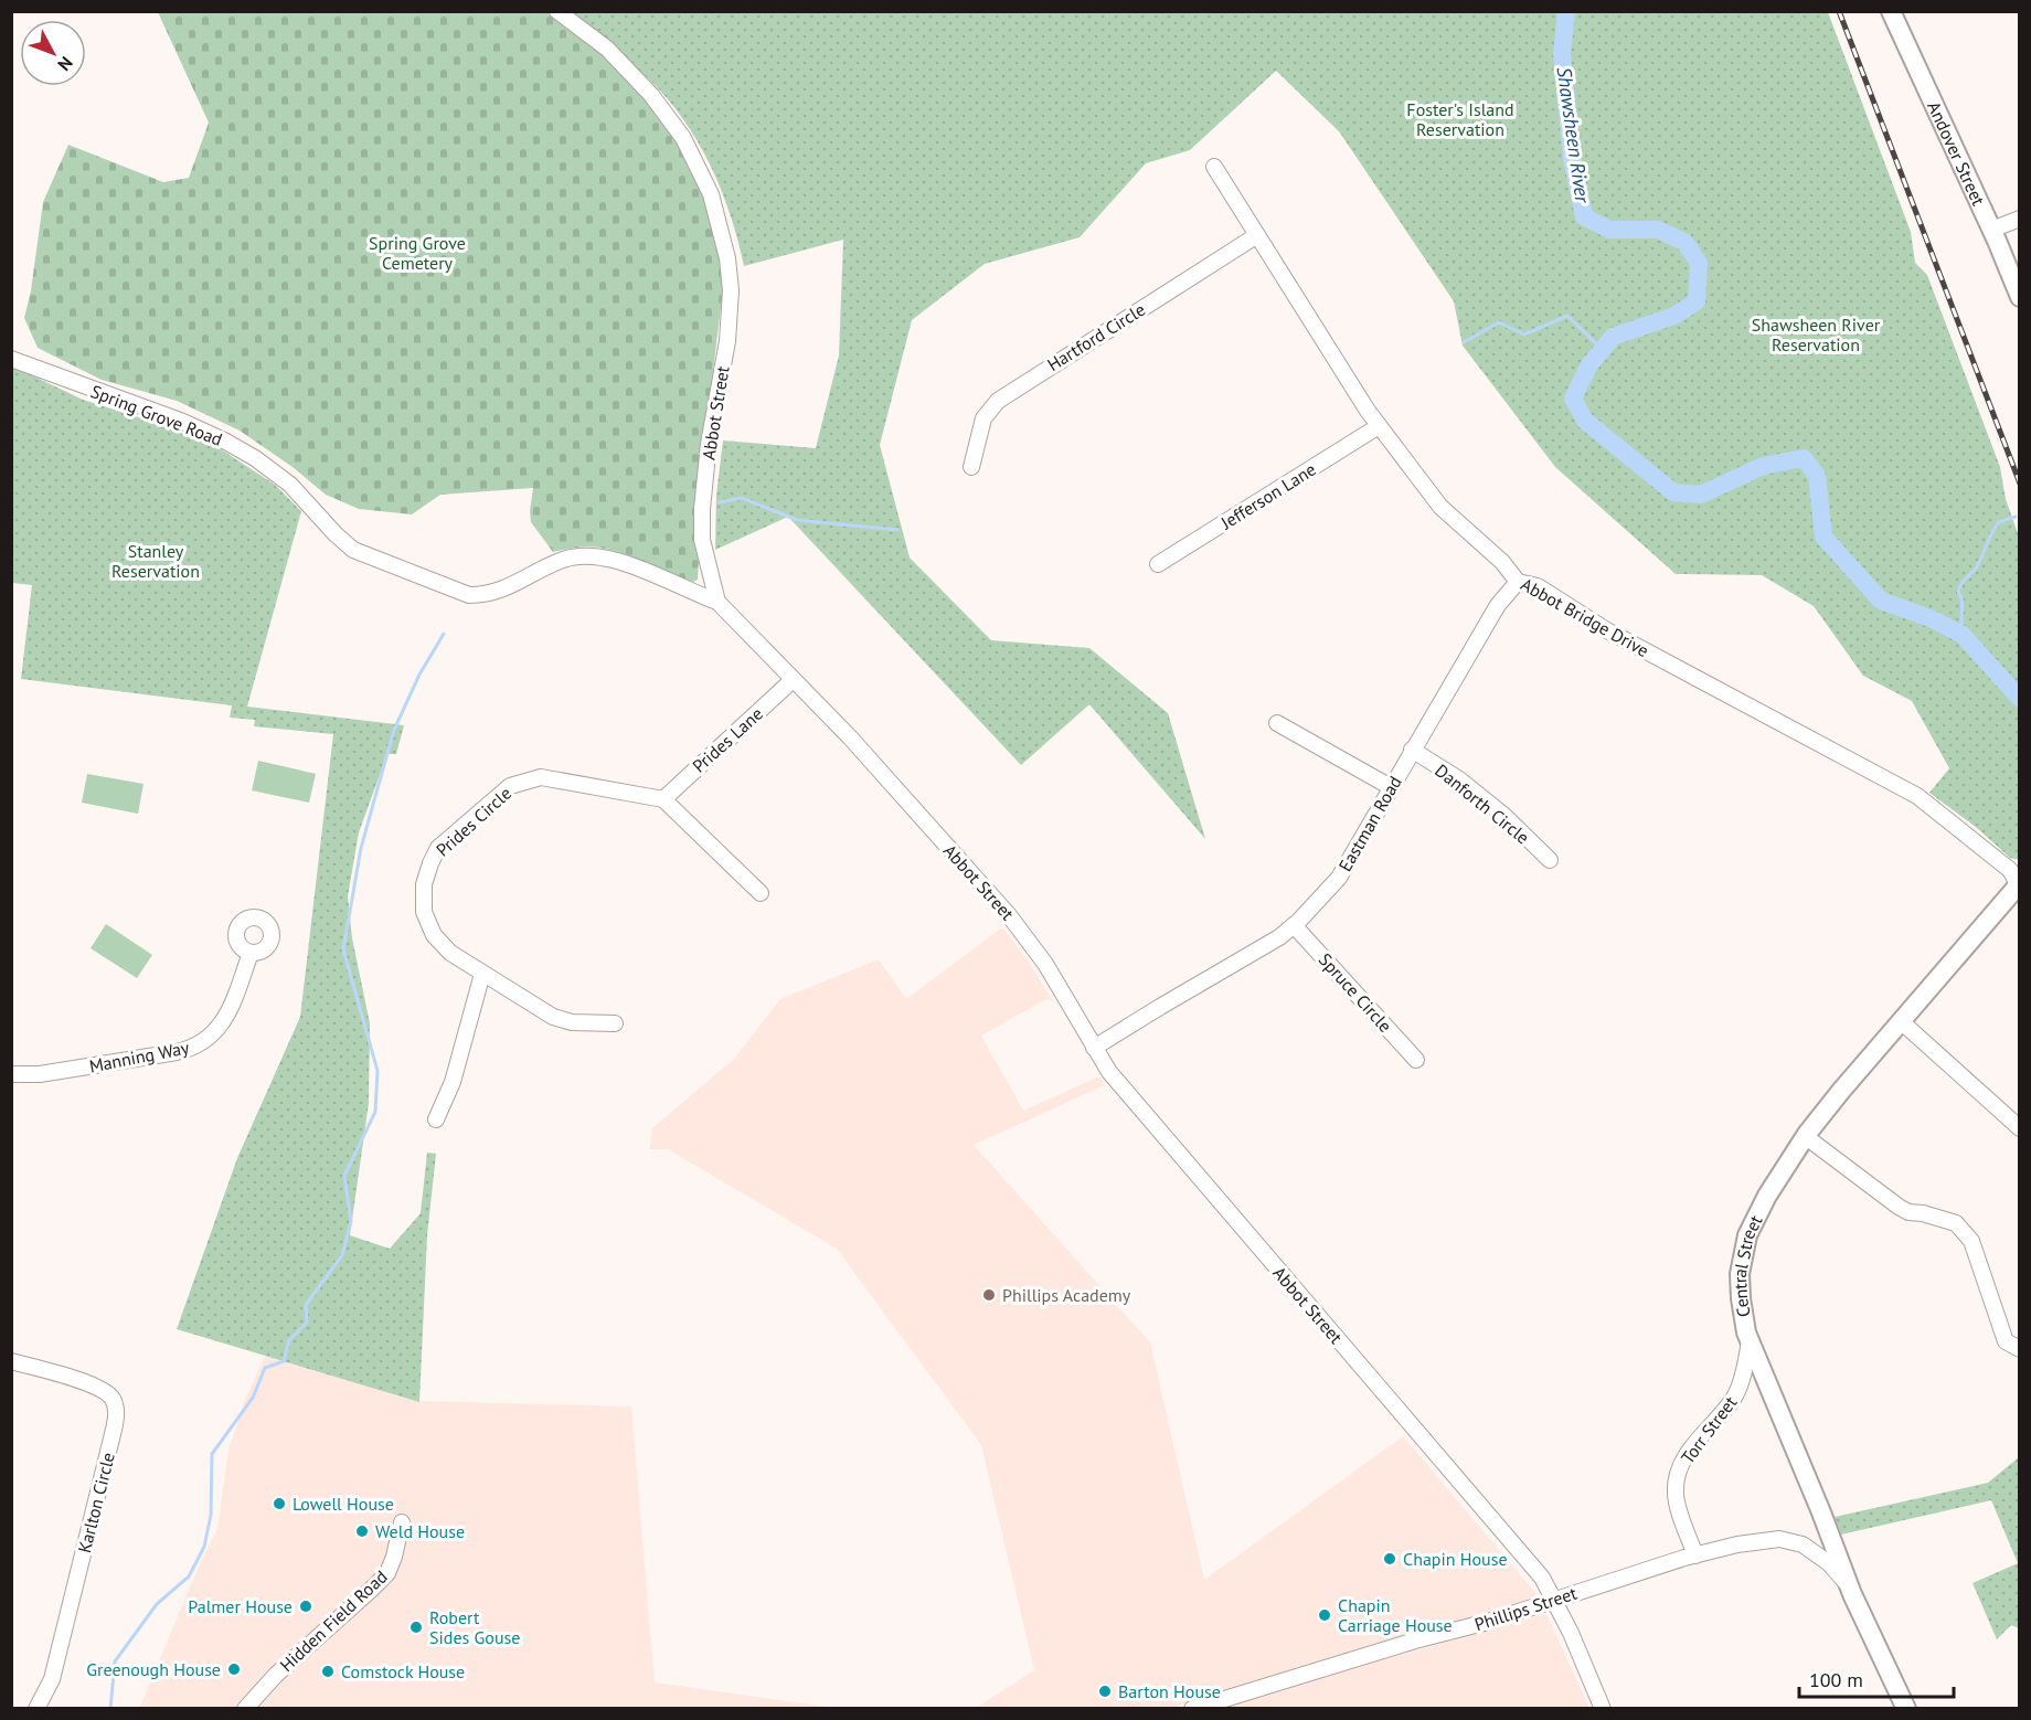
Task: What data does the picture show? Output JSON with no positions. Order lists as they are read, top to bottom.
{
  "streets": {
    "main road": ["Andover Street", "Central Street"],
    "street": [
      "Hartford Circle",
      "Abbot Street",
      "Spring Grove Road",
      "Jefferson Lane",
      "Abbot Bridge Drive",
      "Prides Lane",
      "Danforth Circle",
      "Prides Circle",
      "Eastman Road",
      "Spruce Circle",
      "Manning Way",
      "Torr Street",
      "Karlton Circle",
      "Phillips Street",
      "Hidden Field Road"
    ]
  },
  "crossings": [
    ["Hartford Circle", "Abbot Bridge Drive"],
    ["Abbot Street", "Spring Grove Road"],
    ["Abbot Street", "Prides Lane"],
    ["Abbot Street", "Eastman Road"],
    ["Abbot Street", "Phillips Street"],
    ["Jefferson Lane", "Abbot Bridge Drive"],
    ["Abbot Bridge Drive", "Eastman Road"],
    ["Abbot Bridge Drive", "Central Street"],
    ["Prides Lane", "Prides Circle"],
    ["Danforth Circle", "Eastman Road"],
    ["Eastman Road", "Spruce Circle"],
    ["Central Street", "Torr Street"],
    ["Central Street", "Phillips Street"],
    ["Torr Street", "Phillips Street"]
  ],
  "water": ["Shawsheen River"],
  "parks": [
    "Foster's Island Reservation",
    "Spring Grove Cemetery",
    "Shawsheen River Reservation",
    "Stanley Reservation"
  ],
  "places": [
    "Phillips Academy",
    "Lowell House",
    "Weld House",
    "Chapin House",
    "Palmer House",
    "Chapin Carriage House",
    "Robert Sides Gouse",
    "Greenough House",
    "Comstock House",
    "Barton House"
  ],
  "scale_bar": "100 m",
  "north": "bottom right"
}
